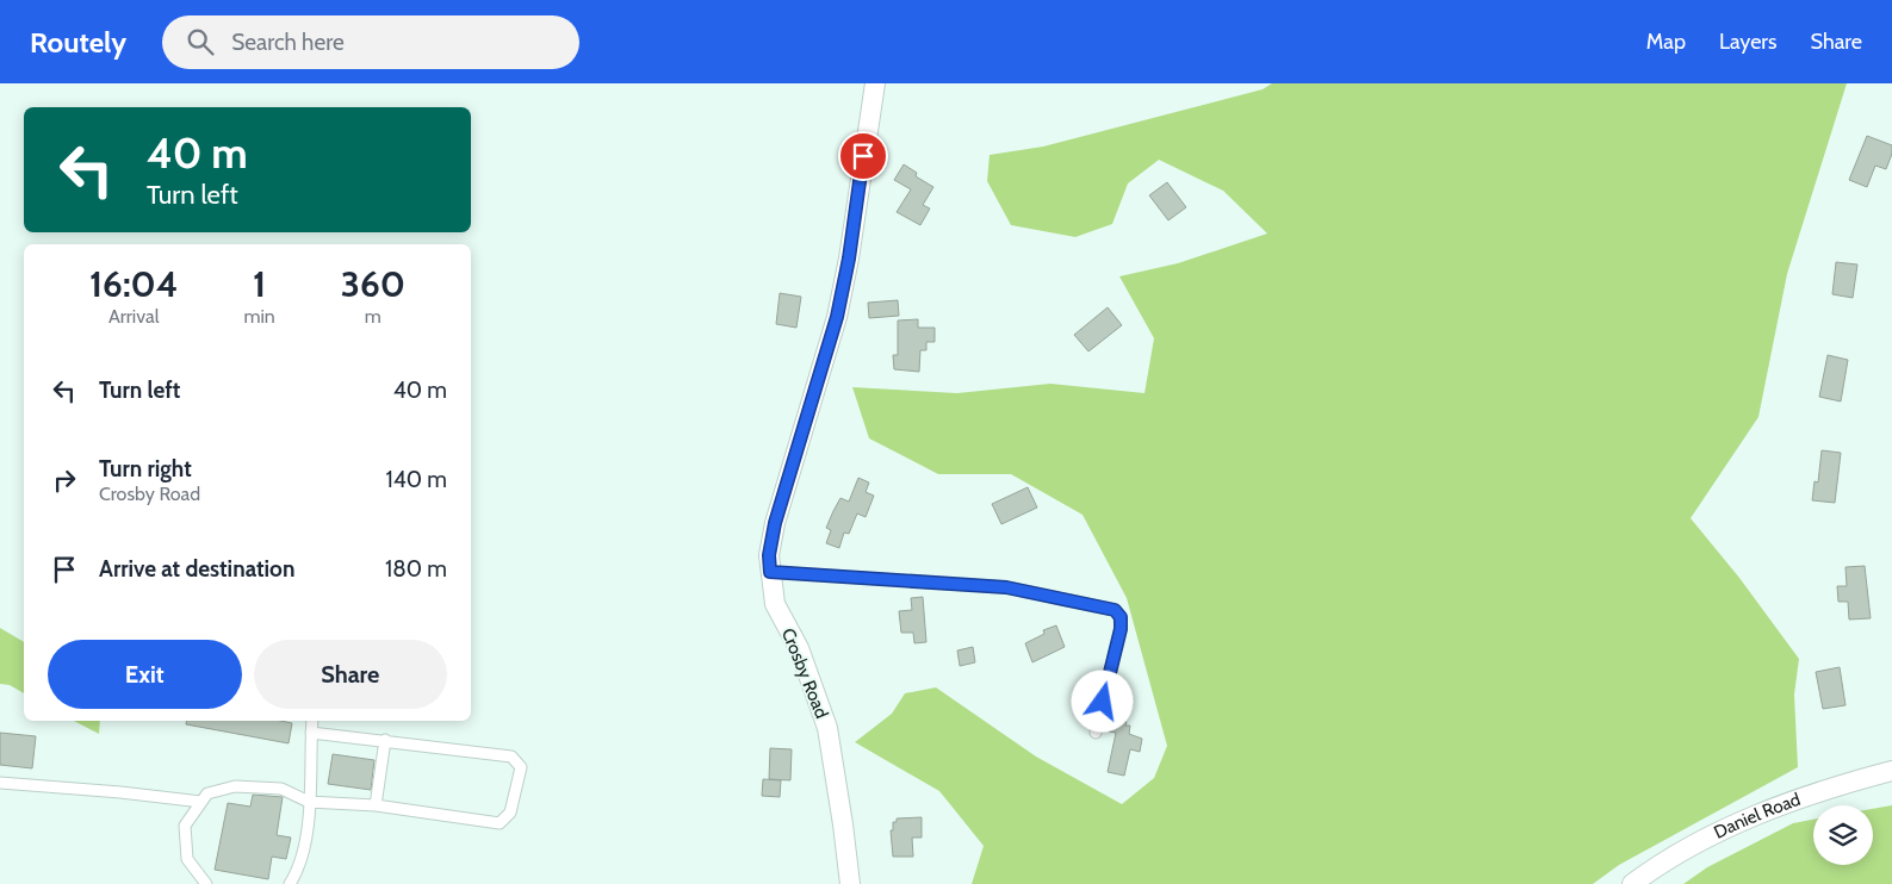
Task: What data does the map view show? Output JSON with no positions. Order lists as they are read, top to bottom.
{
  "streets": {
    "street": ["Crosby Road", "Daniel Road"]
  },
  "page": {
    "header": "Routely",
    "search": "Search here",
    "nav": ["Map", "Layers", "Share"],
    "turn": ["40 m", "Turn left"],
    "eta": [
      "16:04",
      "Arrival",
      "1",
      "min",
      "360",
      "m"
    ],
    "list": [
      {
        "name": "Turn left",
        "value": "40 m"
      },
      {
        "name": "Turn right",
        "note": "Crosby Road",
        "value": "140 m"
      },
      {
        "name": "Arrive at destination",
        "value": "180 m"
      }
    ],
    "buttons": ["Exit", "Share"]
  }
}
